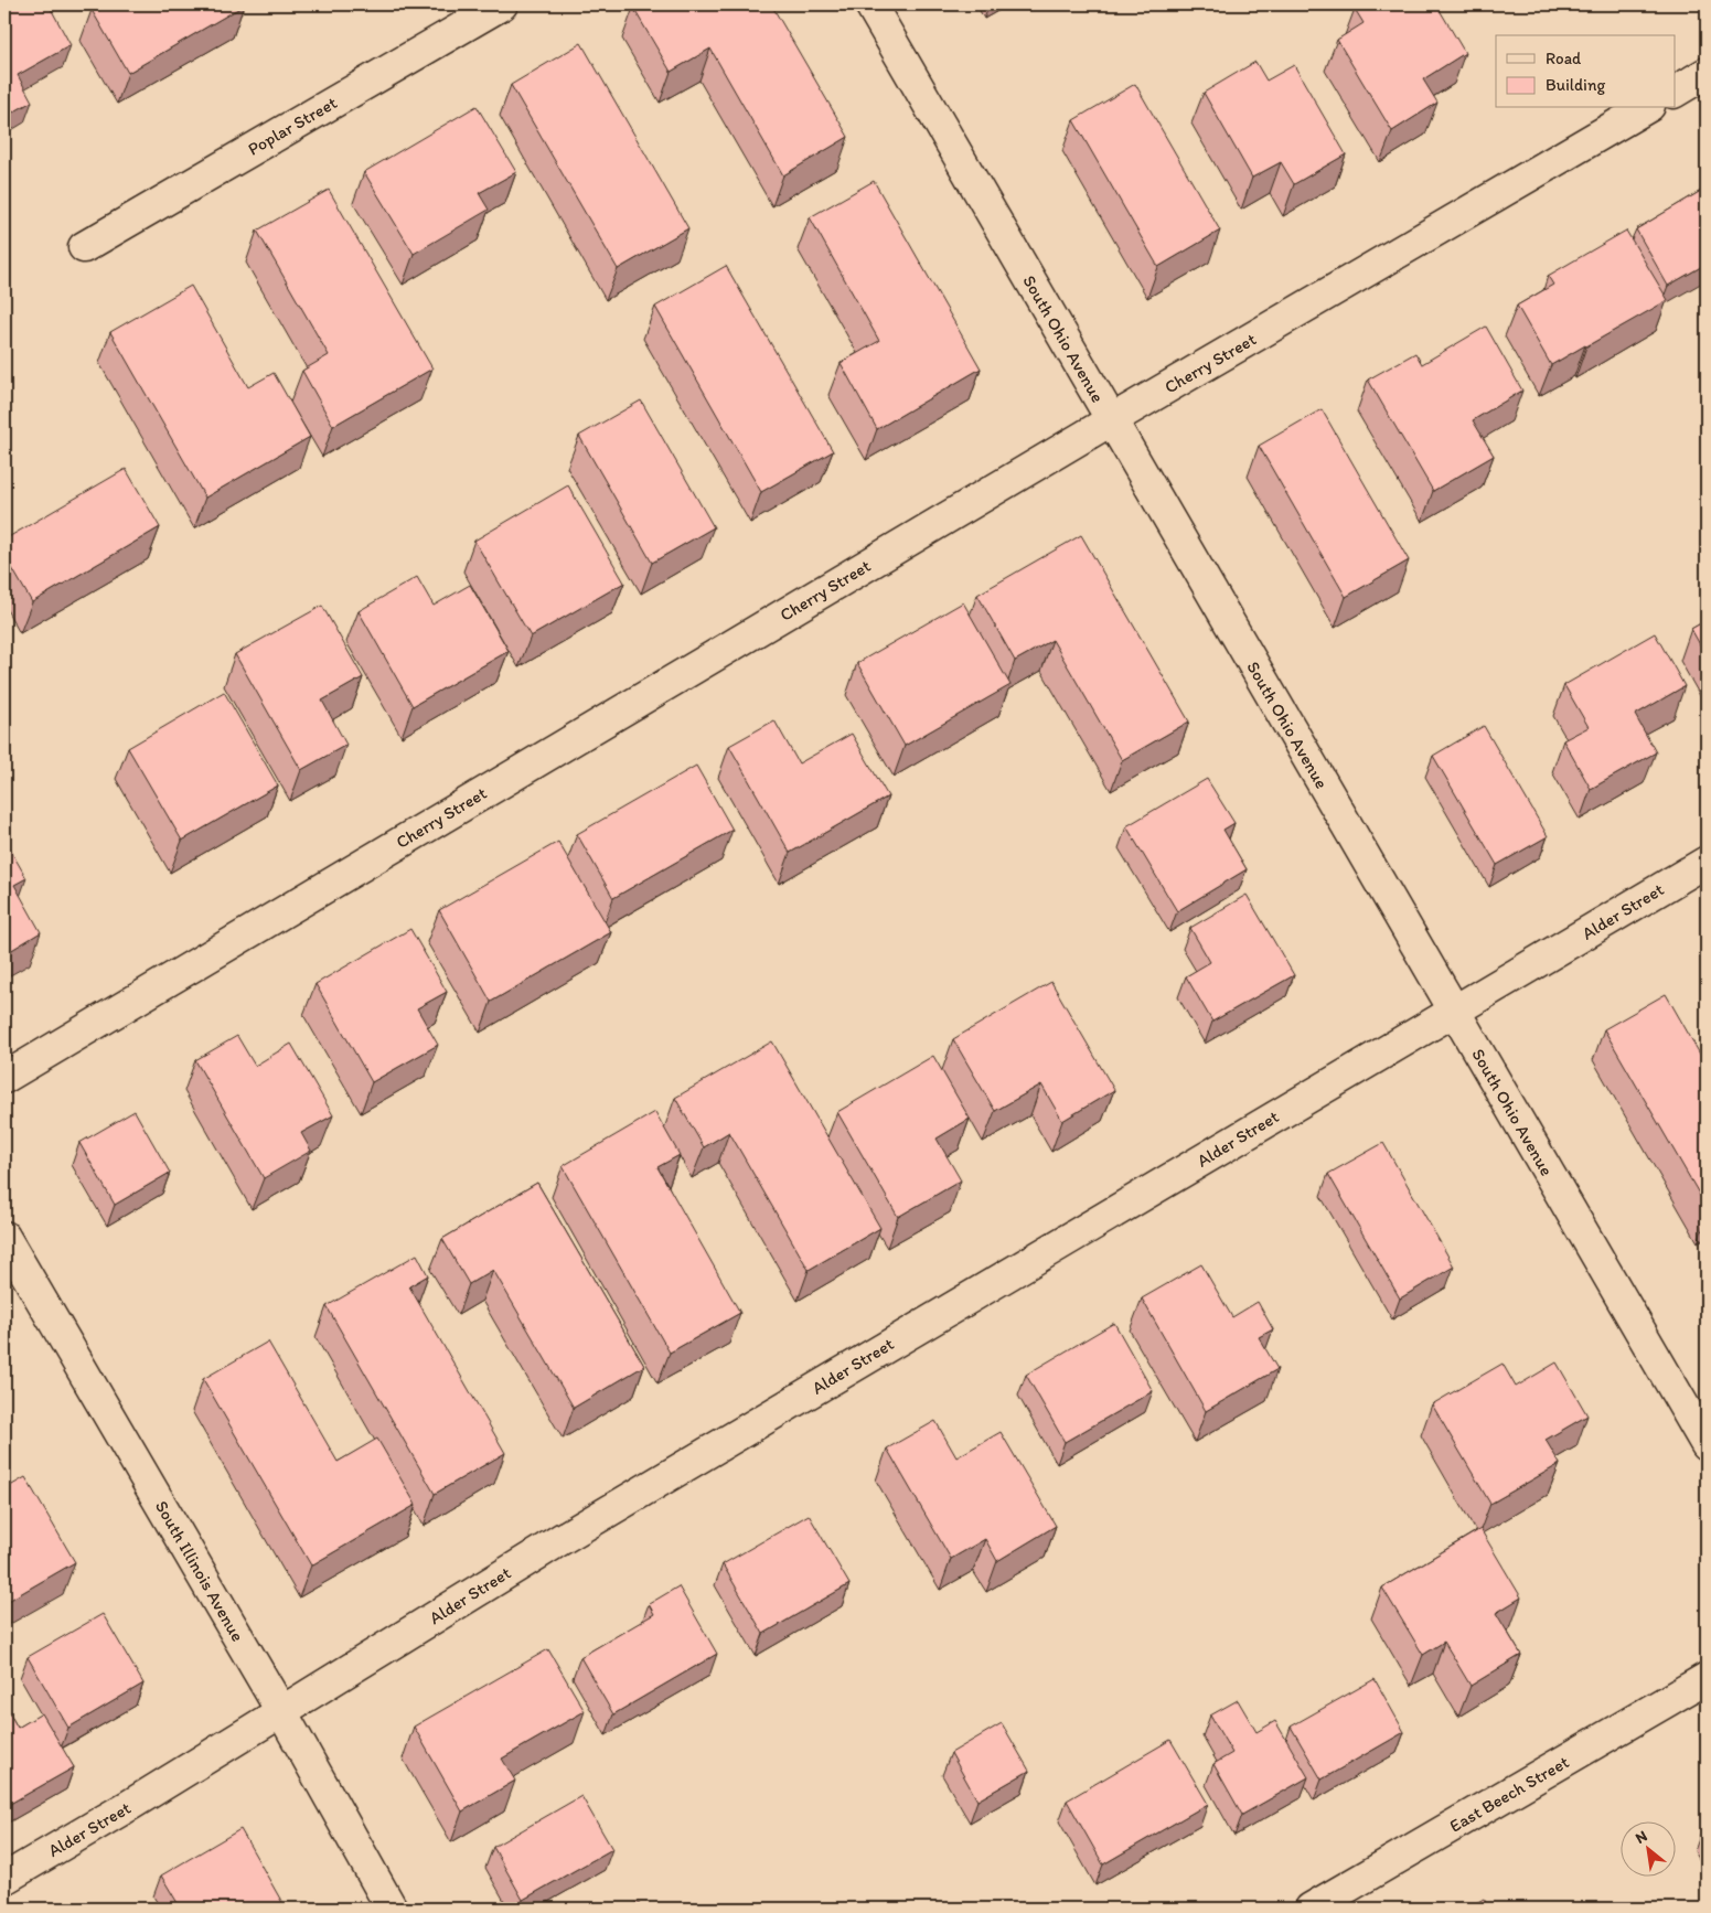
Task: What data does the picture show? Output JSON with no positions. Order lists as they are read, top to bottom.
{
  "streets": {
    "street": [
      "Poplar Street",
      "South Ohio Avenue",
      "Cherry Street",
      "Alder Street",
      "South Illinois Avenue",
      "East Beech Street"
    ]
  },
  "crossings": [
    ["South Ohio Avenue", "Cherry Street"],
    ["South Ohio Avenue", "Alder Street"],
    ["Alder Street", "South Illinois Avenue"]
  ],
  "legend": ["Road", "Building"],
  "north": "top left"
}
